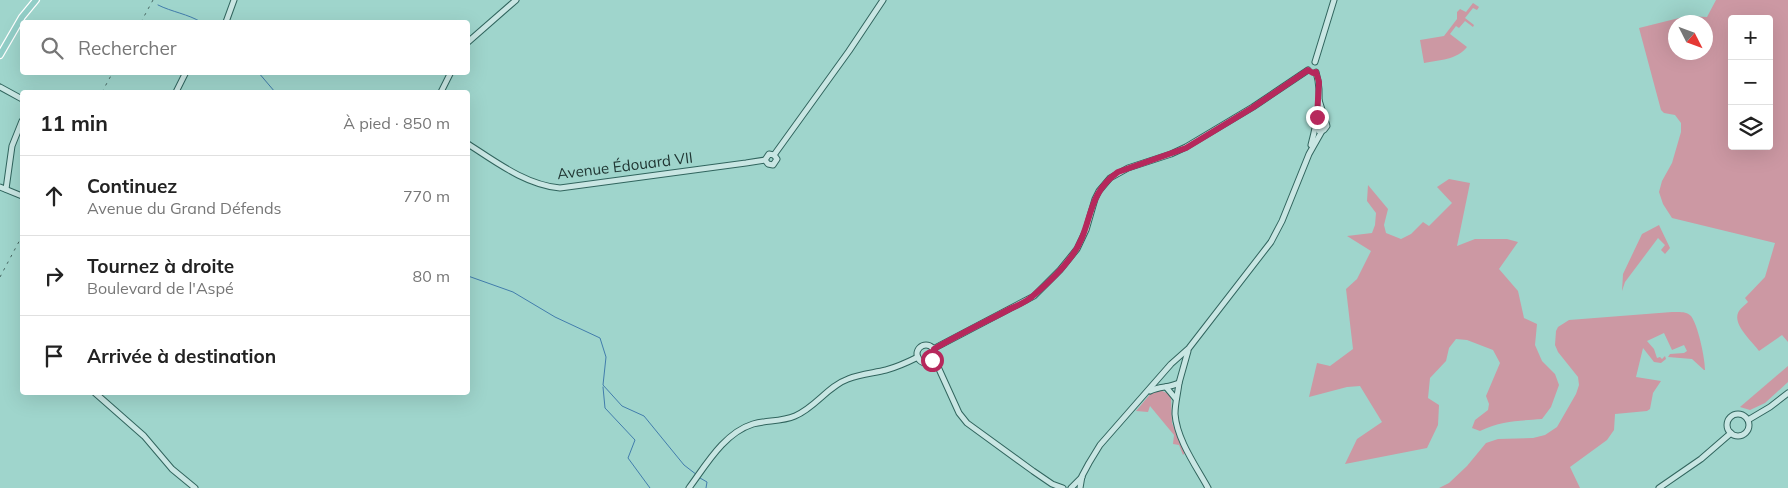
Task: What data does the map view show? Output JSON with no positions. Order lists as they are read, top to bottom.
{
  "streets": {
    "street": ["Avenue Édouard VII"]
  },
  "north": "bottom right",
  "page": {
    "map_buttons": ["+", "−"],
    "search": "Rechercher",
    "heading": ["11 min", "À pied · 850 m"],
    "list": [
      ["Continuez", "Avenue du Grand Défends", "770 m"],
      ["Tournez à droite", "Boulevard de l'Aspé", "80 m"],
      "Arrivée à destination"
    ]
  }
}
